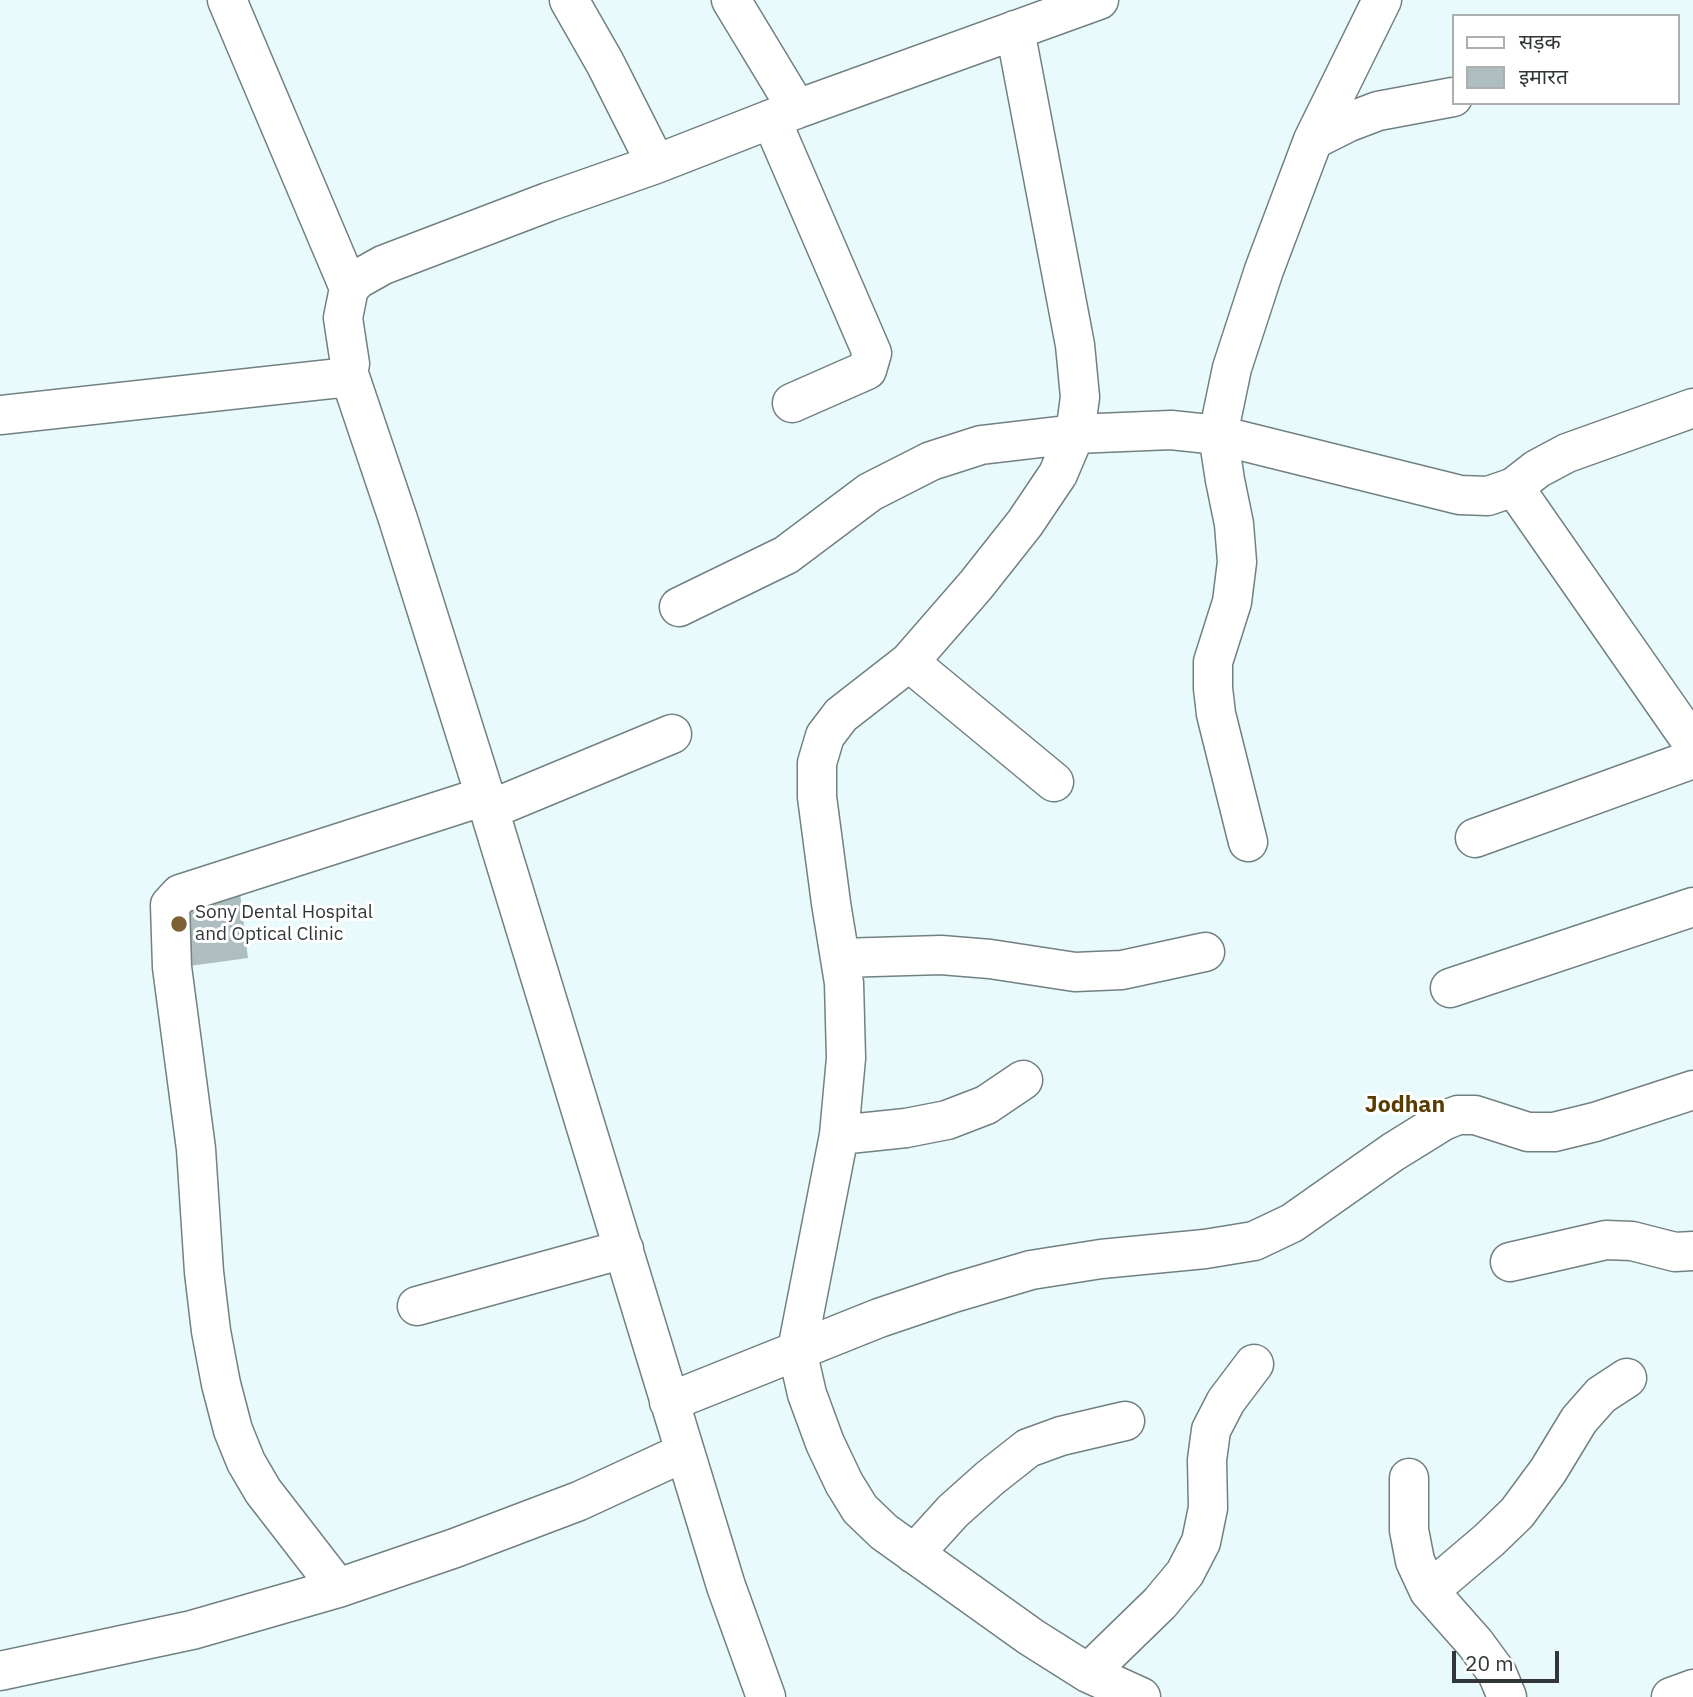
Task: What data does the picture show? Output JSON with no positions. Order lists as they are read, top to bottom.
{
  "districts": ["Jodhan"],
  "places": ["Sony Dental Hospital and Optical Clinic"],
  "legend": ["सड़क", "इमारत"],
  "scale_bar": "20 m"
}
